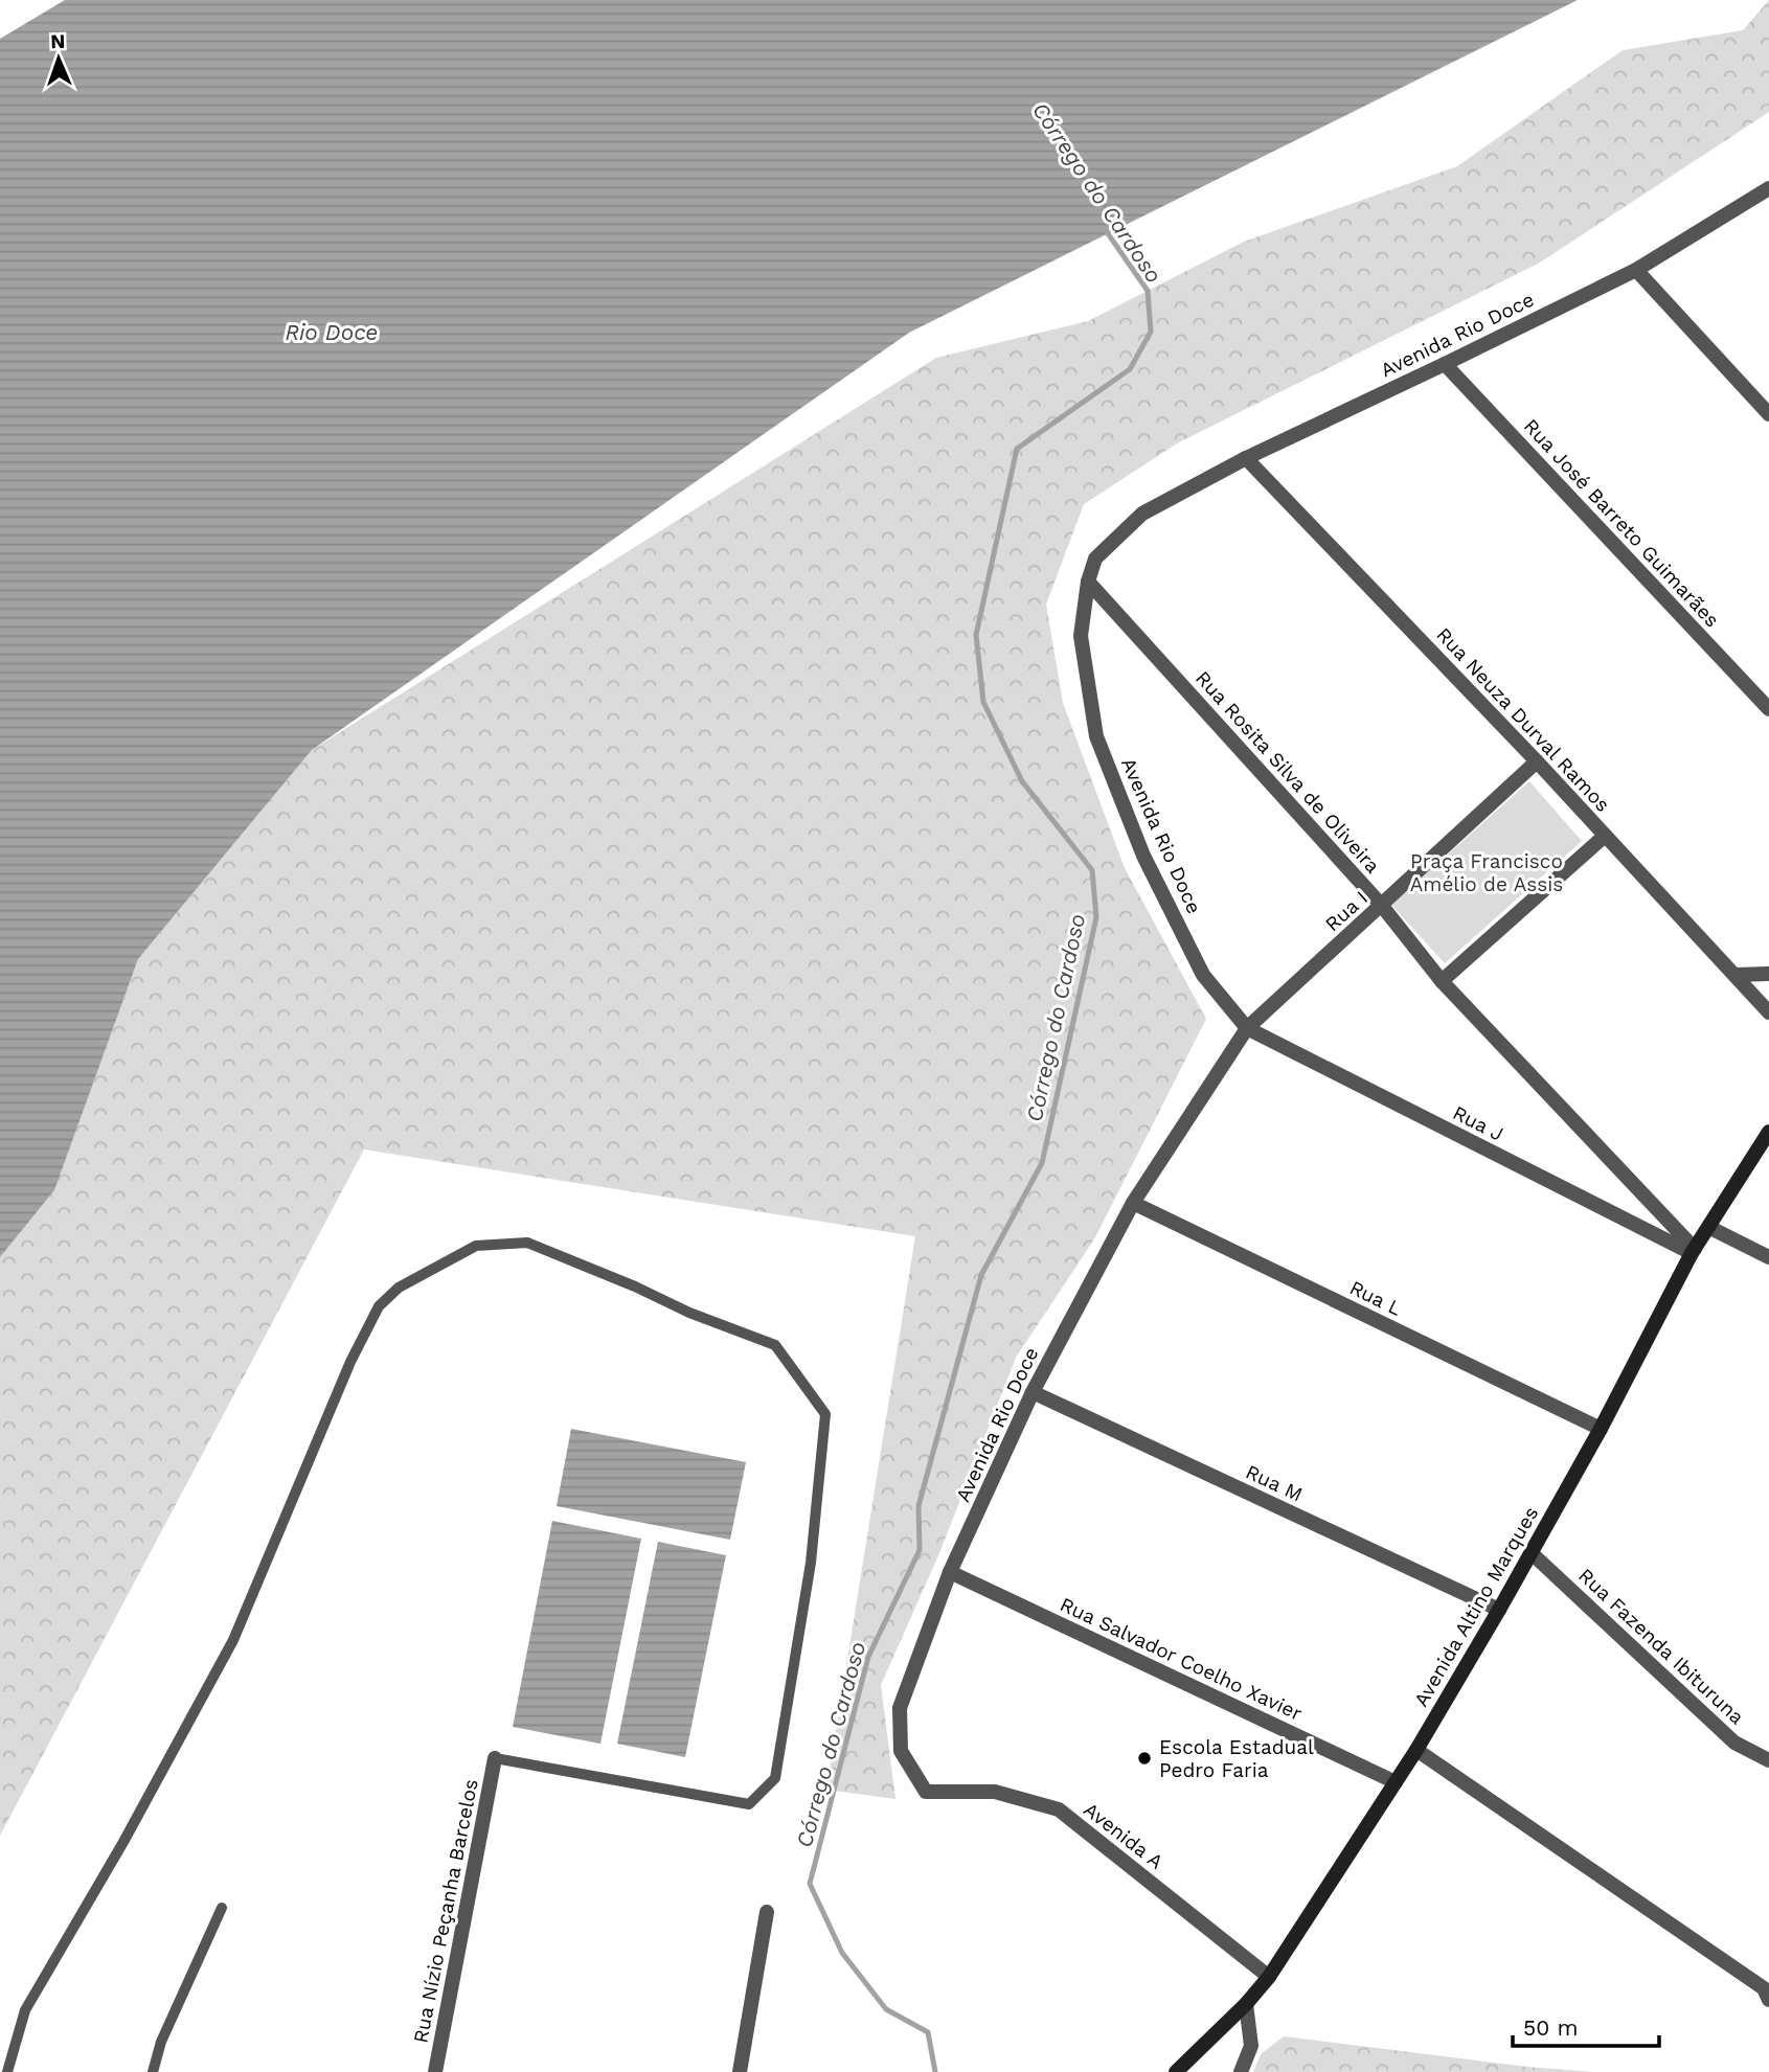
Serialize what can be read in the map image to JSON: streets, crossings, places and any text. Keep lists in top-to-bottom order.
{
  "streets": {
    "main road": ["Avenida Altino Marques"],
    "street": [
      "Avenida Rio Doce",
      "Rua José Barreto Guimarães",
      "Rua Neuza Durval Ramos",
      "Rua Rosita Silva de Oliveira",
      "Rua I",
      "Rua J",
      "Rua L",
      "Rua M",
      "Rua Fazenda Ibituruna",
      "Rua Salvador Coelho Xavier",
      "Avenida A",
      "Rua Nízio Peçanha Barcelos"
    ]
  },
  "crossings": [
    ["Avenida Rio Doce", "Rua José Barreto Guimarães"],
    ["Avenida Rio Doce", "Rua Neuza Durval Ramos"],
    ["Avenida Rio Doce", "Rua Rosita Silva de Oliveira"],
    ["Avenida Rio Doce", "Rua I"],
    ["Avenida Rio Doce", "Rua J"],
    ["Avenida Rio Doce", "Rua L"],
    ["Avenida Rio Doce", "Rua M"],
    ["Avenida Rio Doce", "Rua Salvador Coelho Xavier"],
    ["Avenida Rio Doce", "Avenida A"],
    ["Rua Neuza Durval Ramos", "Rua I"],
    ["Rua Rosita Silva de Oliveira", "Rua I"],
    ["Rua Rosita Silva de Oliveira", "Rua J"],
    ["Rua Rosita Silva de Oliveira", "Avenida Altino Marques"],
    ["Rua I", "Rua J"],
    ["Rua J", "Avenida Altino Marques"],
    ["Rua L", "Avenida Altino Marques"],
    ["Rua M", "Avenida Altino Marques"],
    ["Avenida Altino Marques", "Rua Fazenda Ibituruna"],
    ["Avenida Altino Marques", "Rua Salvador Coelho Xavier"],
    ["Avenida Altino Marques", "Avenida A"]
  ],
  "water": ["Córrego do Cardoso", "Rio Doce"],
  "parks": ["Praça Francisco Amélio de Assis"],
  "places": ["Escola Estadual Pedro Faria"],
  "scale_bar": "50 m",
  "north": "top"
}
